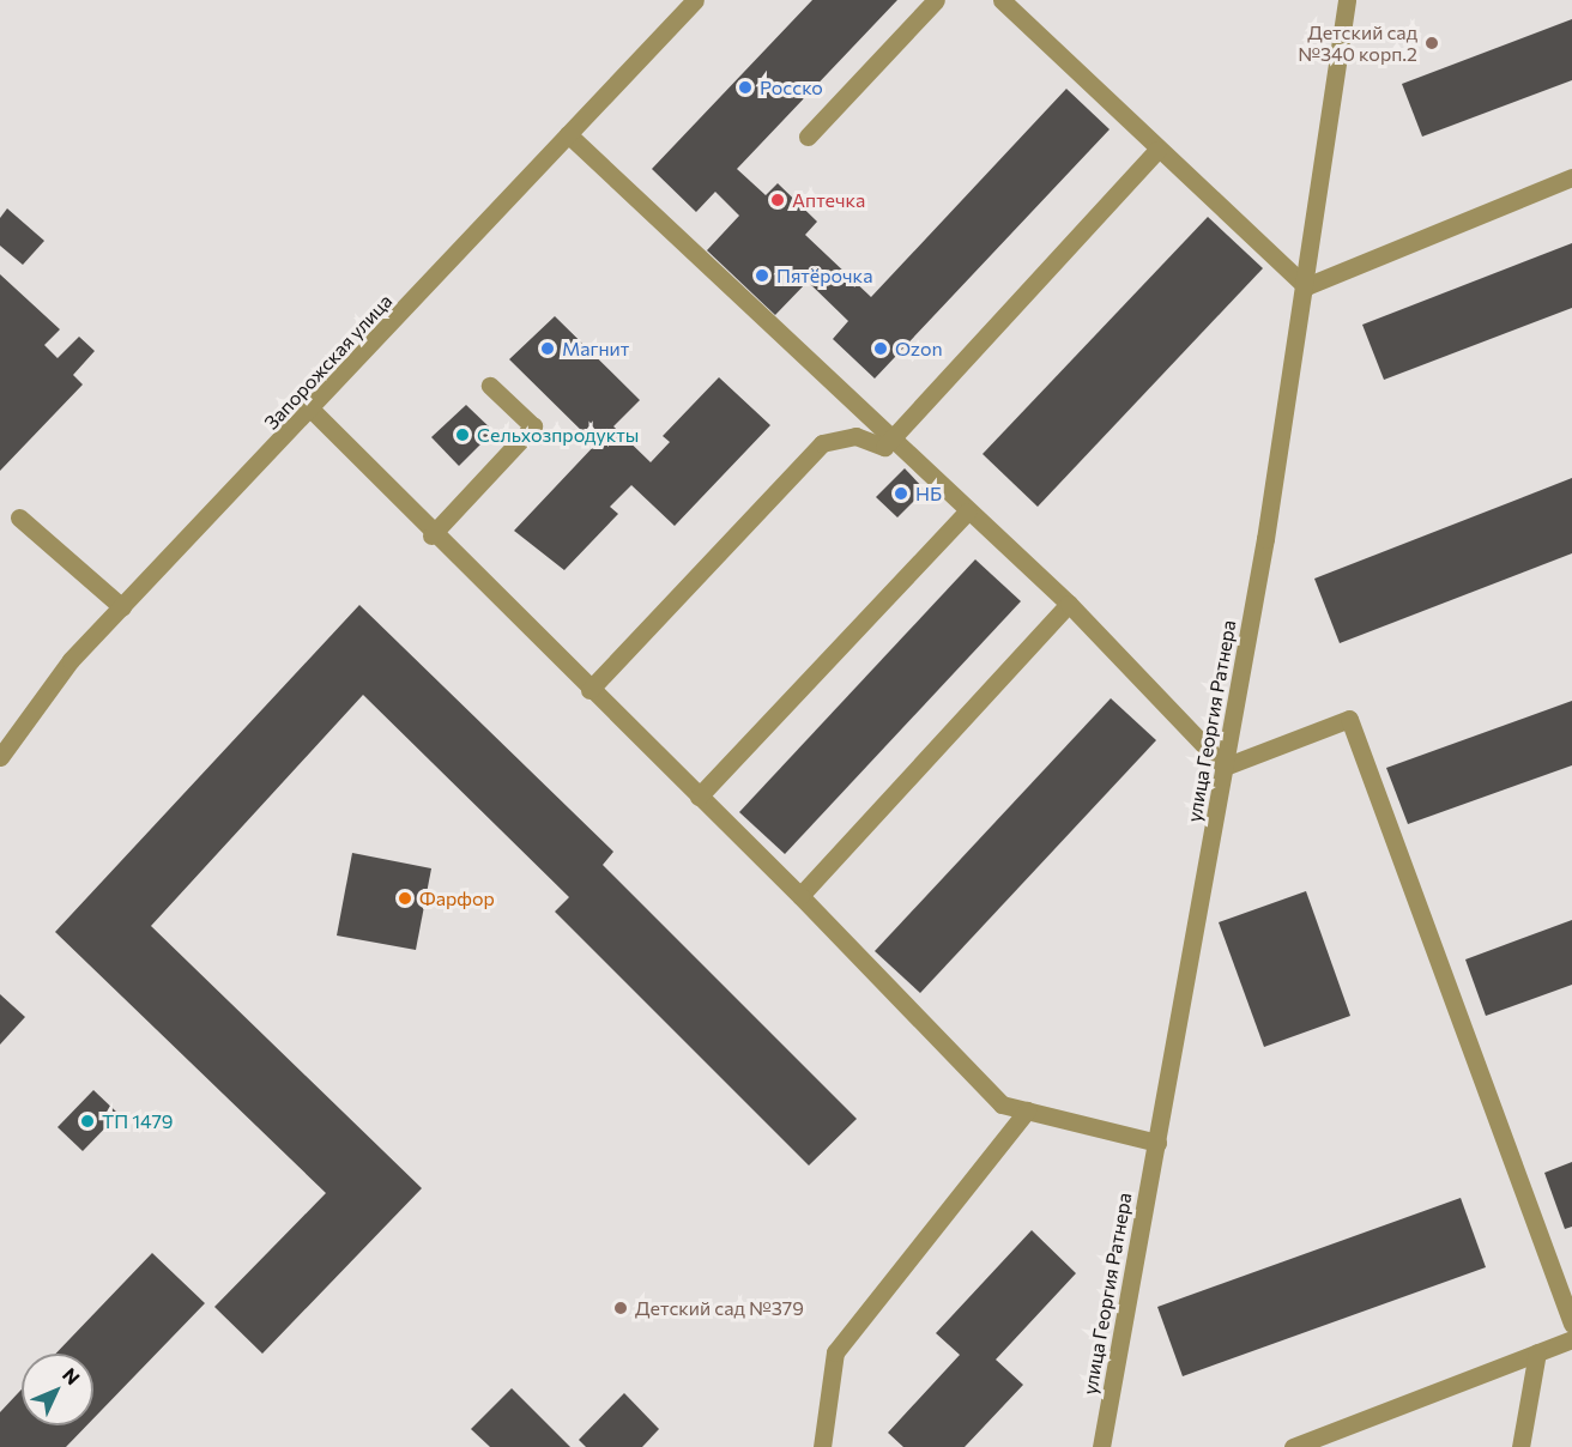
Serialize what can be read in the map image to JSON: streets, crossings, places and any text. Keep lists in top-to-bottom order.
{
  "streets": {
    "street": ["Запорожская улица", "улица Георгия Ратнера"]
  },
  "places": [
    "Детский сад №340 корп.2",
    "Росско",
    "Аптечка",
    "Пятёрочка",
    "Магнит",
    "Ozon",
    "Сельхозпродукты",
    "НБ",
    "Фарфор",
    "ТП 1479",
    "Детский сад №379"
  ],
  "north": "top right"
}
